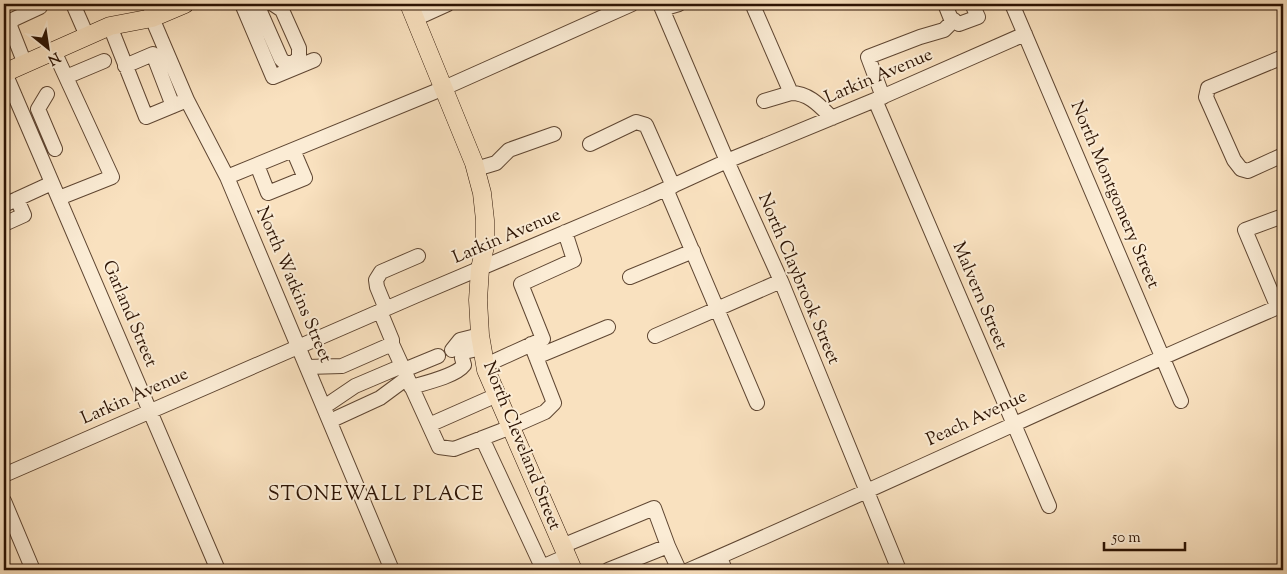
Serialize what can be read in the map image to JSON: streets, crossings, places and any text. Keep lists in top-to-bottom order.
{
  "streets": {
    "main road": ["North Cleveland Street"],
    "street": [
      "Larkin Avenue",
      "North Montgomery Street",
      "North Claybrook Street",
      "North Watkins Street",
      "Malvern Street",
      "Garland Street",
      "Peach Avenue"
    ]
  },
  "crossings": [
    ["Larkin Avenue", "North Montgomery Street"],
    ["Larkin Avenue", "North Claybrook Street"],
    ["Larkin Avenue", "North Watkins Street"],
    ["Larkin Avenue", "Malvern Street"],
    ["Larkin Avenue", "Garland Street"],
    ["Larkin Avenue", "North Cleveland Street"],
    ["North Montgomery Street", "Peach Avenue"],
    ["North Claybrook Street", "Peach Avenue"],
    ["Malvern Street", "Peach Avenue"]
  ],
  "districts": ["STONEWALL PLACE"],
  "scale_bar": "50 m",
  "north": "bottom right"
}
